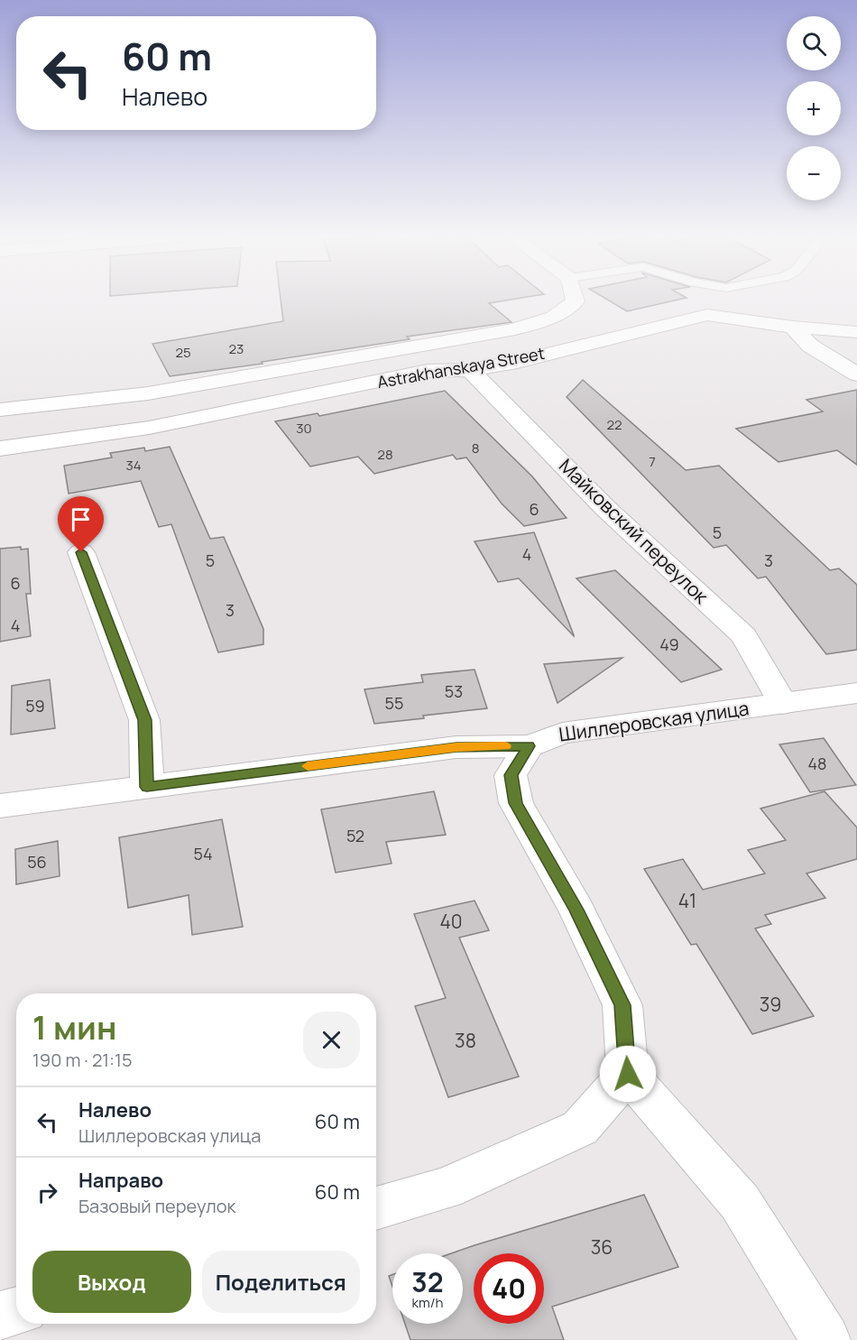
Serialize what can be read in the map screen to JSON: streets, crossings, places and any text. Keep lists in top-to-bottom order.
{
  "streets": {
    "street": ["Astrakhanskaya Street", "Майковский переулок", "Шиллеровская улица"]
  },
  "crossings": [
    ["Astrakhanskaya Street", "Майковский переулок"],
    ["Майковский переулок", "Шиллеровская улица"]
  ],
  "house_numbers": [
    "23",
    "25",
    "22",
    "30",
    "8",
    "28",
    "7",
    "34",
    "6",
    "5",
    "4",
    "5",
    "3",
    "6",
    "3",
    "4",
    "49",
    "53",
    "55",
    "59",
    "48",
    "52",
    "54",
    "56",
    "41",
    "40",
    "39",
    "38",
    "36"
  ],
  "page": {
    "map_buttons": ["+", "−"],
    "turn": ["60 m", "Налево"],
    "heading": ["1 мин", "190 m · 21:15"],
    "list": [
      {
        "name": "Налево",
        "note": "Шиллеровская улица",
        "value": "60 m"
      },
      {
        "name": "Направо",
        "note": "Базовый переулок",
        "value": "60 m"
      }
    ],
    "buttons": ["Выход", "Поделиться"],
    "speed": "32 km/h",
    "limit": "40"
  }
}
